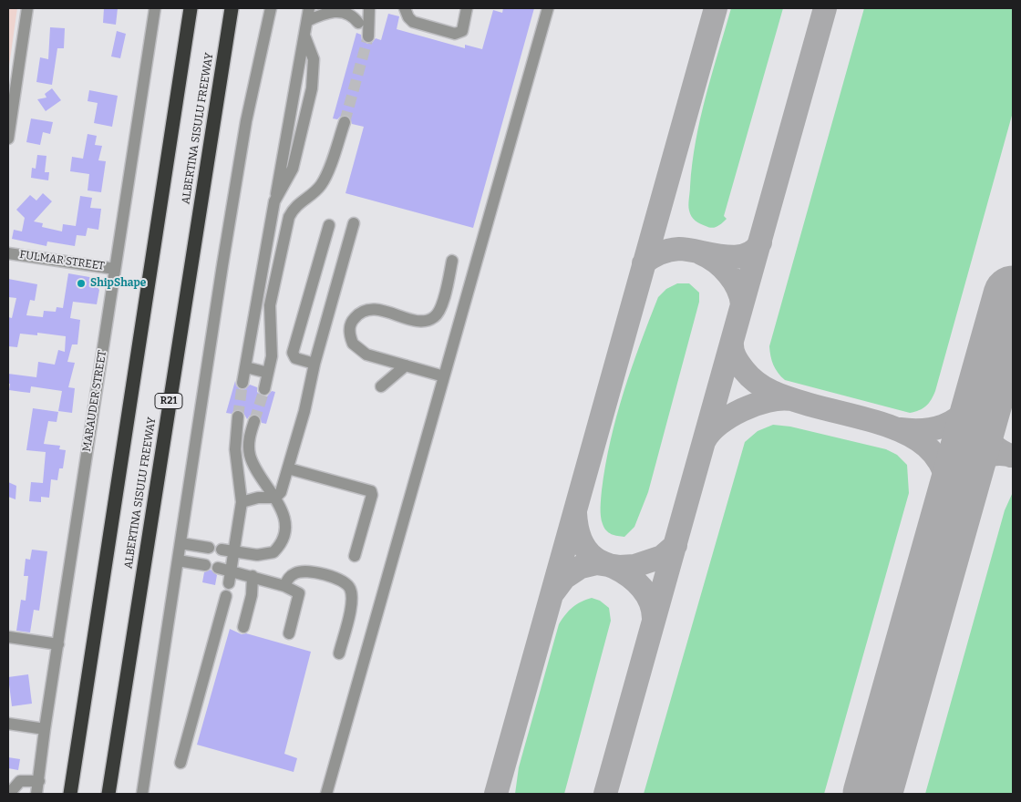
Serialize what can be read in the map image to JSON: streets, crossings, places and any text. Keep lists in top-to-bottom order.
{
  "streets": {
    "highway": ["ALBERTINA SISULU FREEWAY", "R21"],
    "street": ["FULMAR STREET", "MARAUDER STREET"]
  },
  "crossings": [
    ["FULMAR STREET", "MARAUDER STREET"]
  ],
  "places": ["ShipShape"]
}
